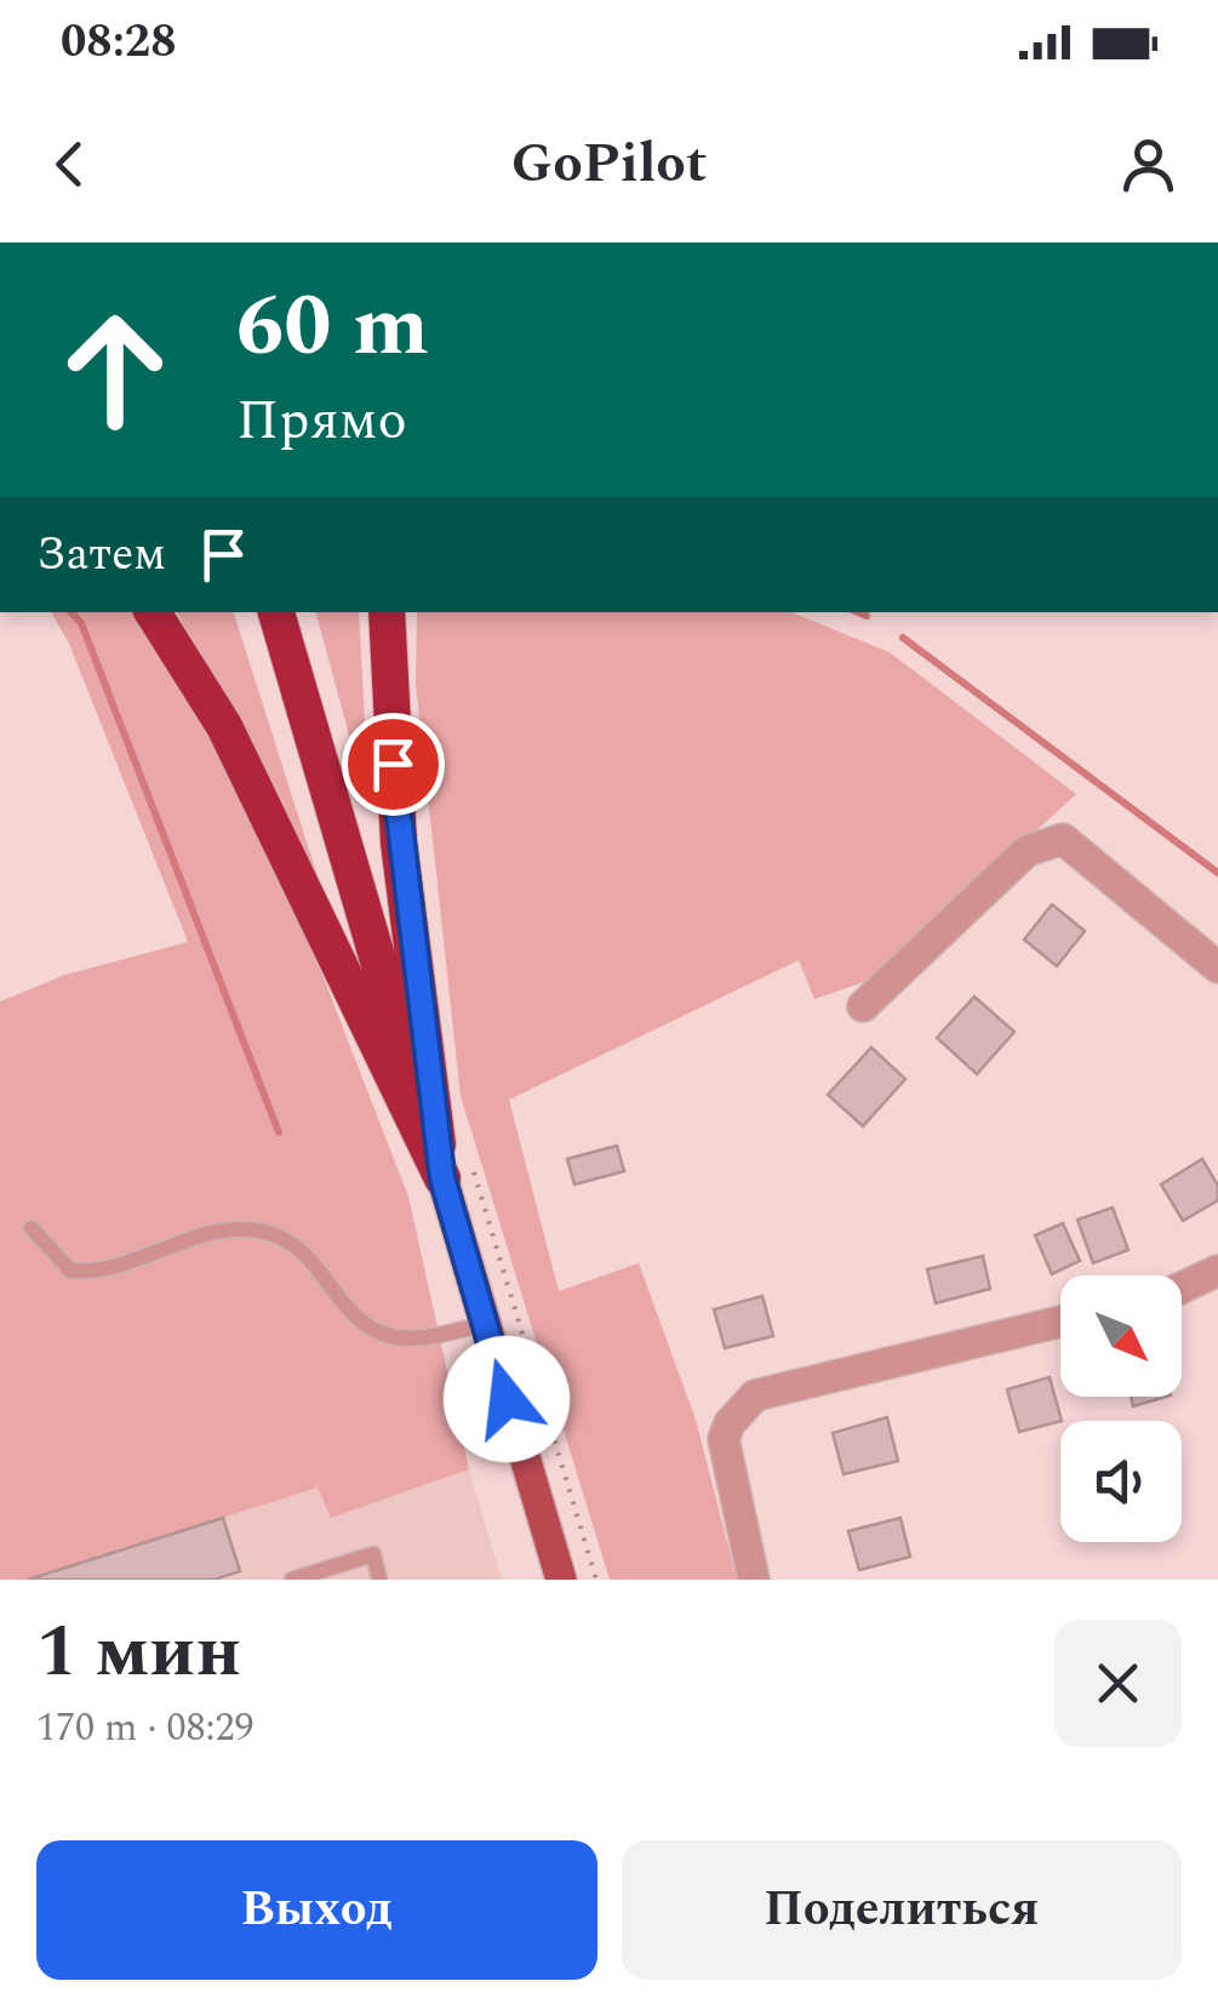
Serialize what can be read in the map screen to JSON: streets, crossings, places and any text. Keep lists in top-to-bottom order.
{
  "north": "bottom right",
  "page": {
    "status": "08:28",
    "header": "GoPilot",
    "turn": ["60 m", "Прямо"],
    "then": "Затем",
    "heading": ["1 мин", "170 m · 08:29"],
    "buttons": ["Выход", "Поделиться"]
  }
}
